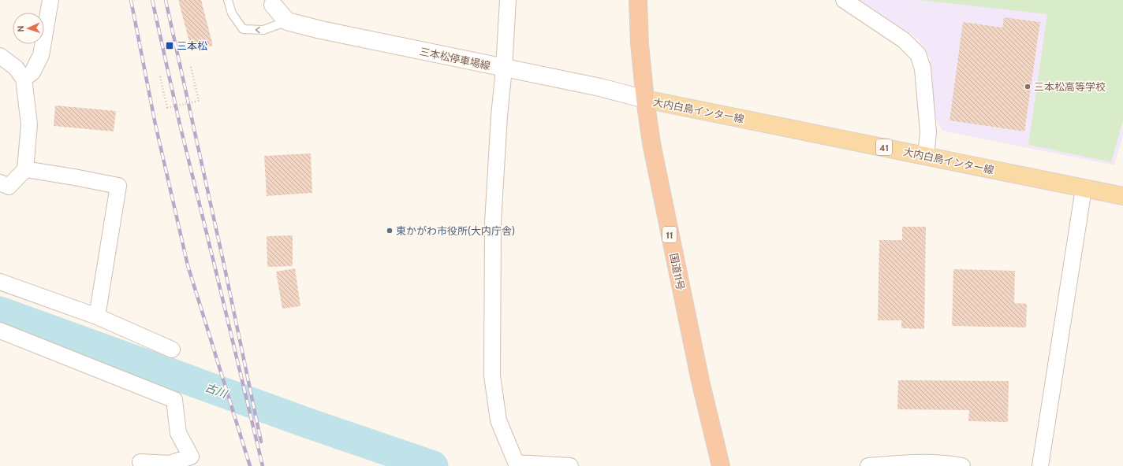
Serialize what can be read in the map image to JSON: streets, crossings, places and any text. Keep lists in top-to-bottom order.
{
  "streets": {
    "highway": ["11", "国道11号"],
    "main road": ["三本松停車場線", "大内白鳥インター線", "41"]
  },
  "crossings": [
    ["三本松停車場線", "大内白鳥インター線"],
    ["三本松停車場線", "国道11号"],
    ["大内白鳥インター線", "国道11号"]
  ],
  "water": ["古川"],
  "places": {
    "transit": ["三本松"],
    "other": ["三本松高等学校", "東かがわ市役所(大内庁舎)"]
  },
  "north": "left"
}
